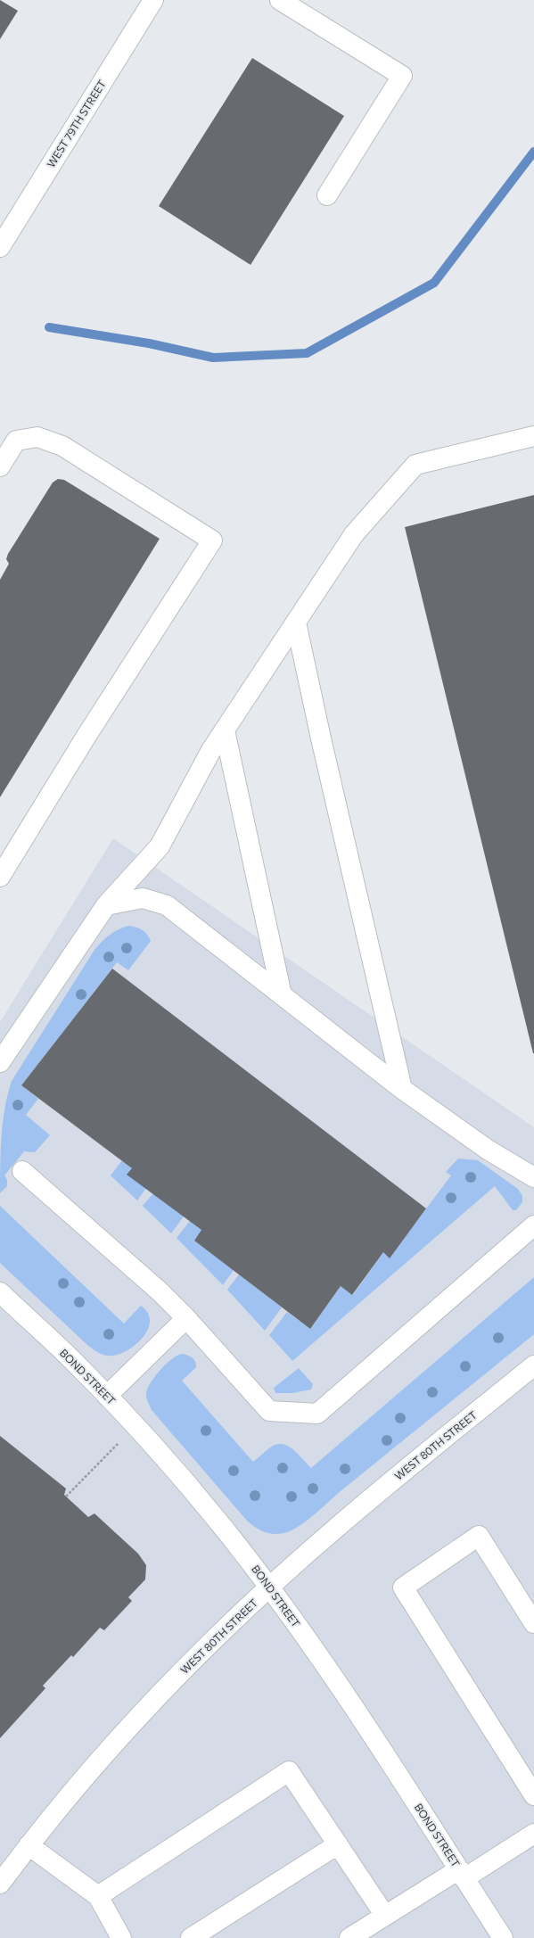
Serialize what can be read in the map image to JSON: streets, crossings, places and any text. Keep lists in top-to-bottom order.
{
  "streets": {
    "street": ["WEST 79TH STREET", "BOND STREET", "WEST 80TH STREET"]
  },
  "crossings": [
    ["BOND STREET", "WEST 80TH STREET"]
  ]
}
